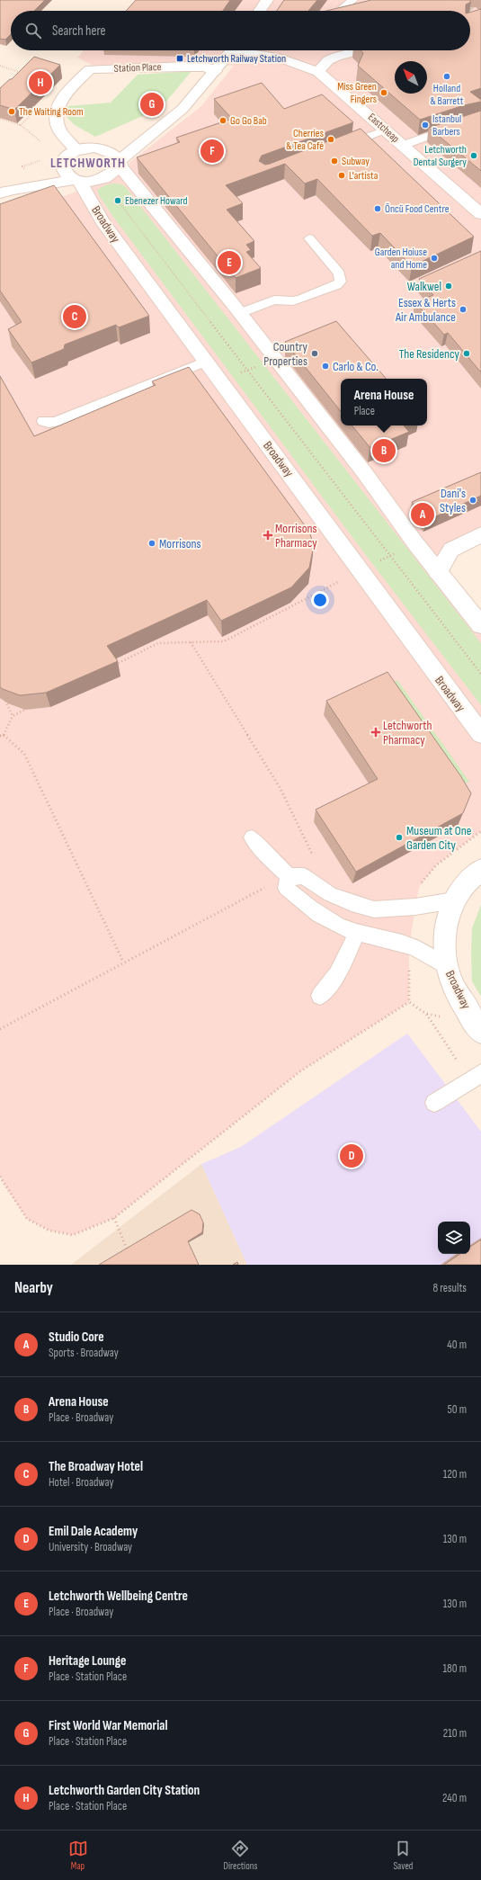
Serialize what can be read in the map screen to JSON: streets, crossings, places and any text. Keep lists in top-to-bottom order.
{
  "streets": {
    "street": ["Station Place", "Eastcheap", "Broadway"]
  },
  "districts": ["LETCHWORTH"],
  "places": {
    "transit": ["Letchworth Railway Station"],
    "other": [
      "Holland & Barrett",
      "Miss Green Fingers",
      "The Waiting Room",
      "Go Go Bab",
      "Istanbul Barbers",
      "Cherries & Tea Café",
      "Letchworth Dental Surgery",
      "Subway",
      "L'artista",
      "Ebenezer Howard",
      "Öncü Food Centre",
      "Garden Hoiuse and Home",
      "Walkwel",
      "Essex & Herts Air Ambulance",
      "Country Properties",
      "The Residency",
      "Carlo & Co.",
      "Dani's Styles",
      "Morrisons",
      "Museum at One Garden City"
    ],
    "health": ["Morrisons Pharmacy", "Letchworth Pharmacy"]
  },
  "north": "top left",
  "page": {
    "search": "Search here",
    "pins": [
      "H",
      "G",
      "F",
      "E",
      "C",
      "B",
      "A",
      "D"
    ],
    "popup": ["Arena House", "Place"],
    "heading": ["Nearby", "8 results"],
    "list": [
      {
        "mark": "A",
        "name": "Studio Core",
        "note": "Sports · Broadway",
        "value": "40 m"
      },
      {
        "mark": "B",
        "name": "Arena House",
        "note": "Place · Broadway",
        "value": "50 m"
      },
      {
        "mark": "C",
        "name": "The Broadway Hotel",
        "note": "Hotel · Broadway",
        "value": "120 m"
      },
      {
        "mark": "D",
        "name": "Emil Dale Academy",
        "note": "University · Broadway",
        "value": "130 m"
      },
      {
        "mark": "E",
        "name": "Letchworth Wellbeing Centre",
        "note": "Place · Broadway",
        "value": "130 m"
      },
      {
        "mark": "F",
        "name": "Heritage Lounge",
        "note": "Place · Station Place",
        "value": "180 m"
      },
      {
        "mark": "G",
        "name": "First World War Memorial",
        "note": "Place · Station Place",
        "value": "210 m"
      },
      {
        "mark": "H",
        "name": "Letchworth Garden City Station",
        "note": "Place · Station Place",
        "value": "240 m"
      }
    ],
    "nav": ["Map", "Directions", "Saved"]
  }
}
